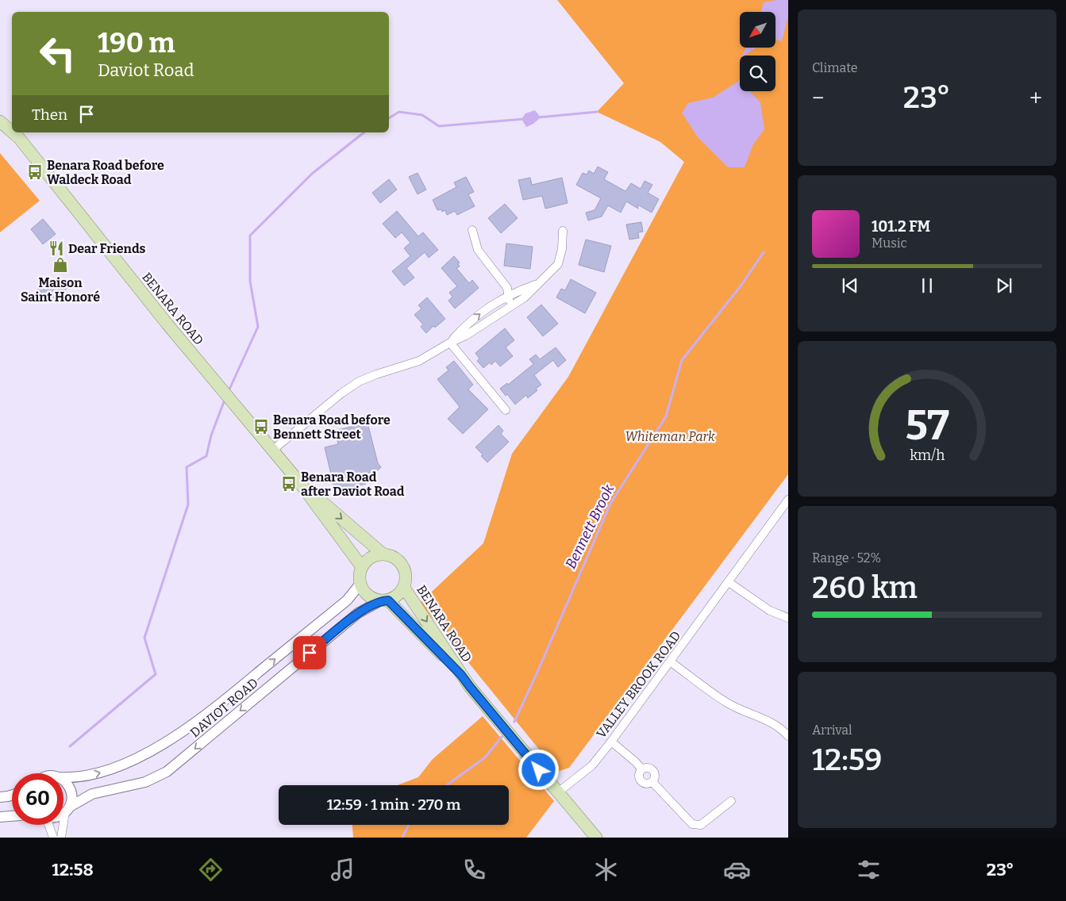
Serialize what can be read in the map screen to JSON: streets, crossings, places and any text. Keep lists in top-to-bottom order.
{
  "streets": {
    "main road": ["BENARA ROAD"],
    "street": ["VALLEY BROOK ROAD", "DAVIOT ROAD"]
  },
  "crossings": [
    ["BENARA ROAD", "VALLEY BROOK ROAD"],
    ["BENARA ROAD", "DAVIOT ROAD"]
  ],
  "water": ["Bennett Brook"],
  "parks": ["Whiteman Park"],
  "places": {
    "bus stop": ["Benara Road before Waldeck Road", "Benara Road before Bennett Street", "Benara Road after Daviot Road"],
    "restaurant": ["Dear Friends"],
    "shop": ["Maison Saint Honoré"]
  },
  "north": "bottom left",
  "page": {
    "tile": [
      "Climate",
      ["Range · 52%", "260 km"],
      ["Arrival", "12:59"]
    ],
    "turn": ["190 m", "Daviot Road"],
    "heat": ["−", "23°", "+"],
    "then": "Then",
    "song": ["101.2 FM", "Music"],
    "limit": "60",
    "trip": "12:59 · 1 min · 270 m",
    "tabs": ["12:58", "23°"],
    "gauge": ["57", "km/h"]
  }
}
